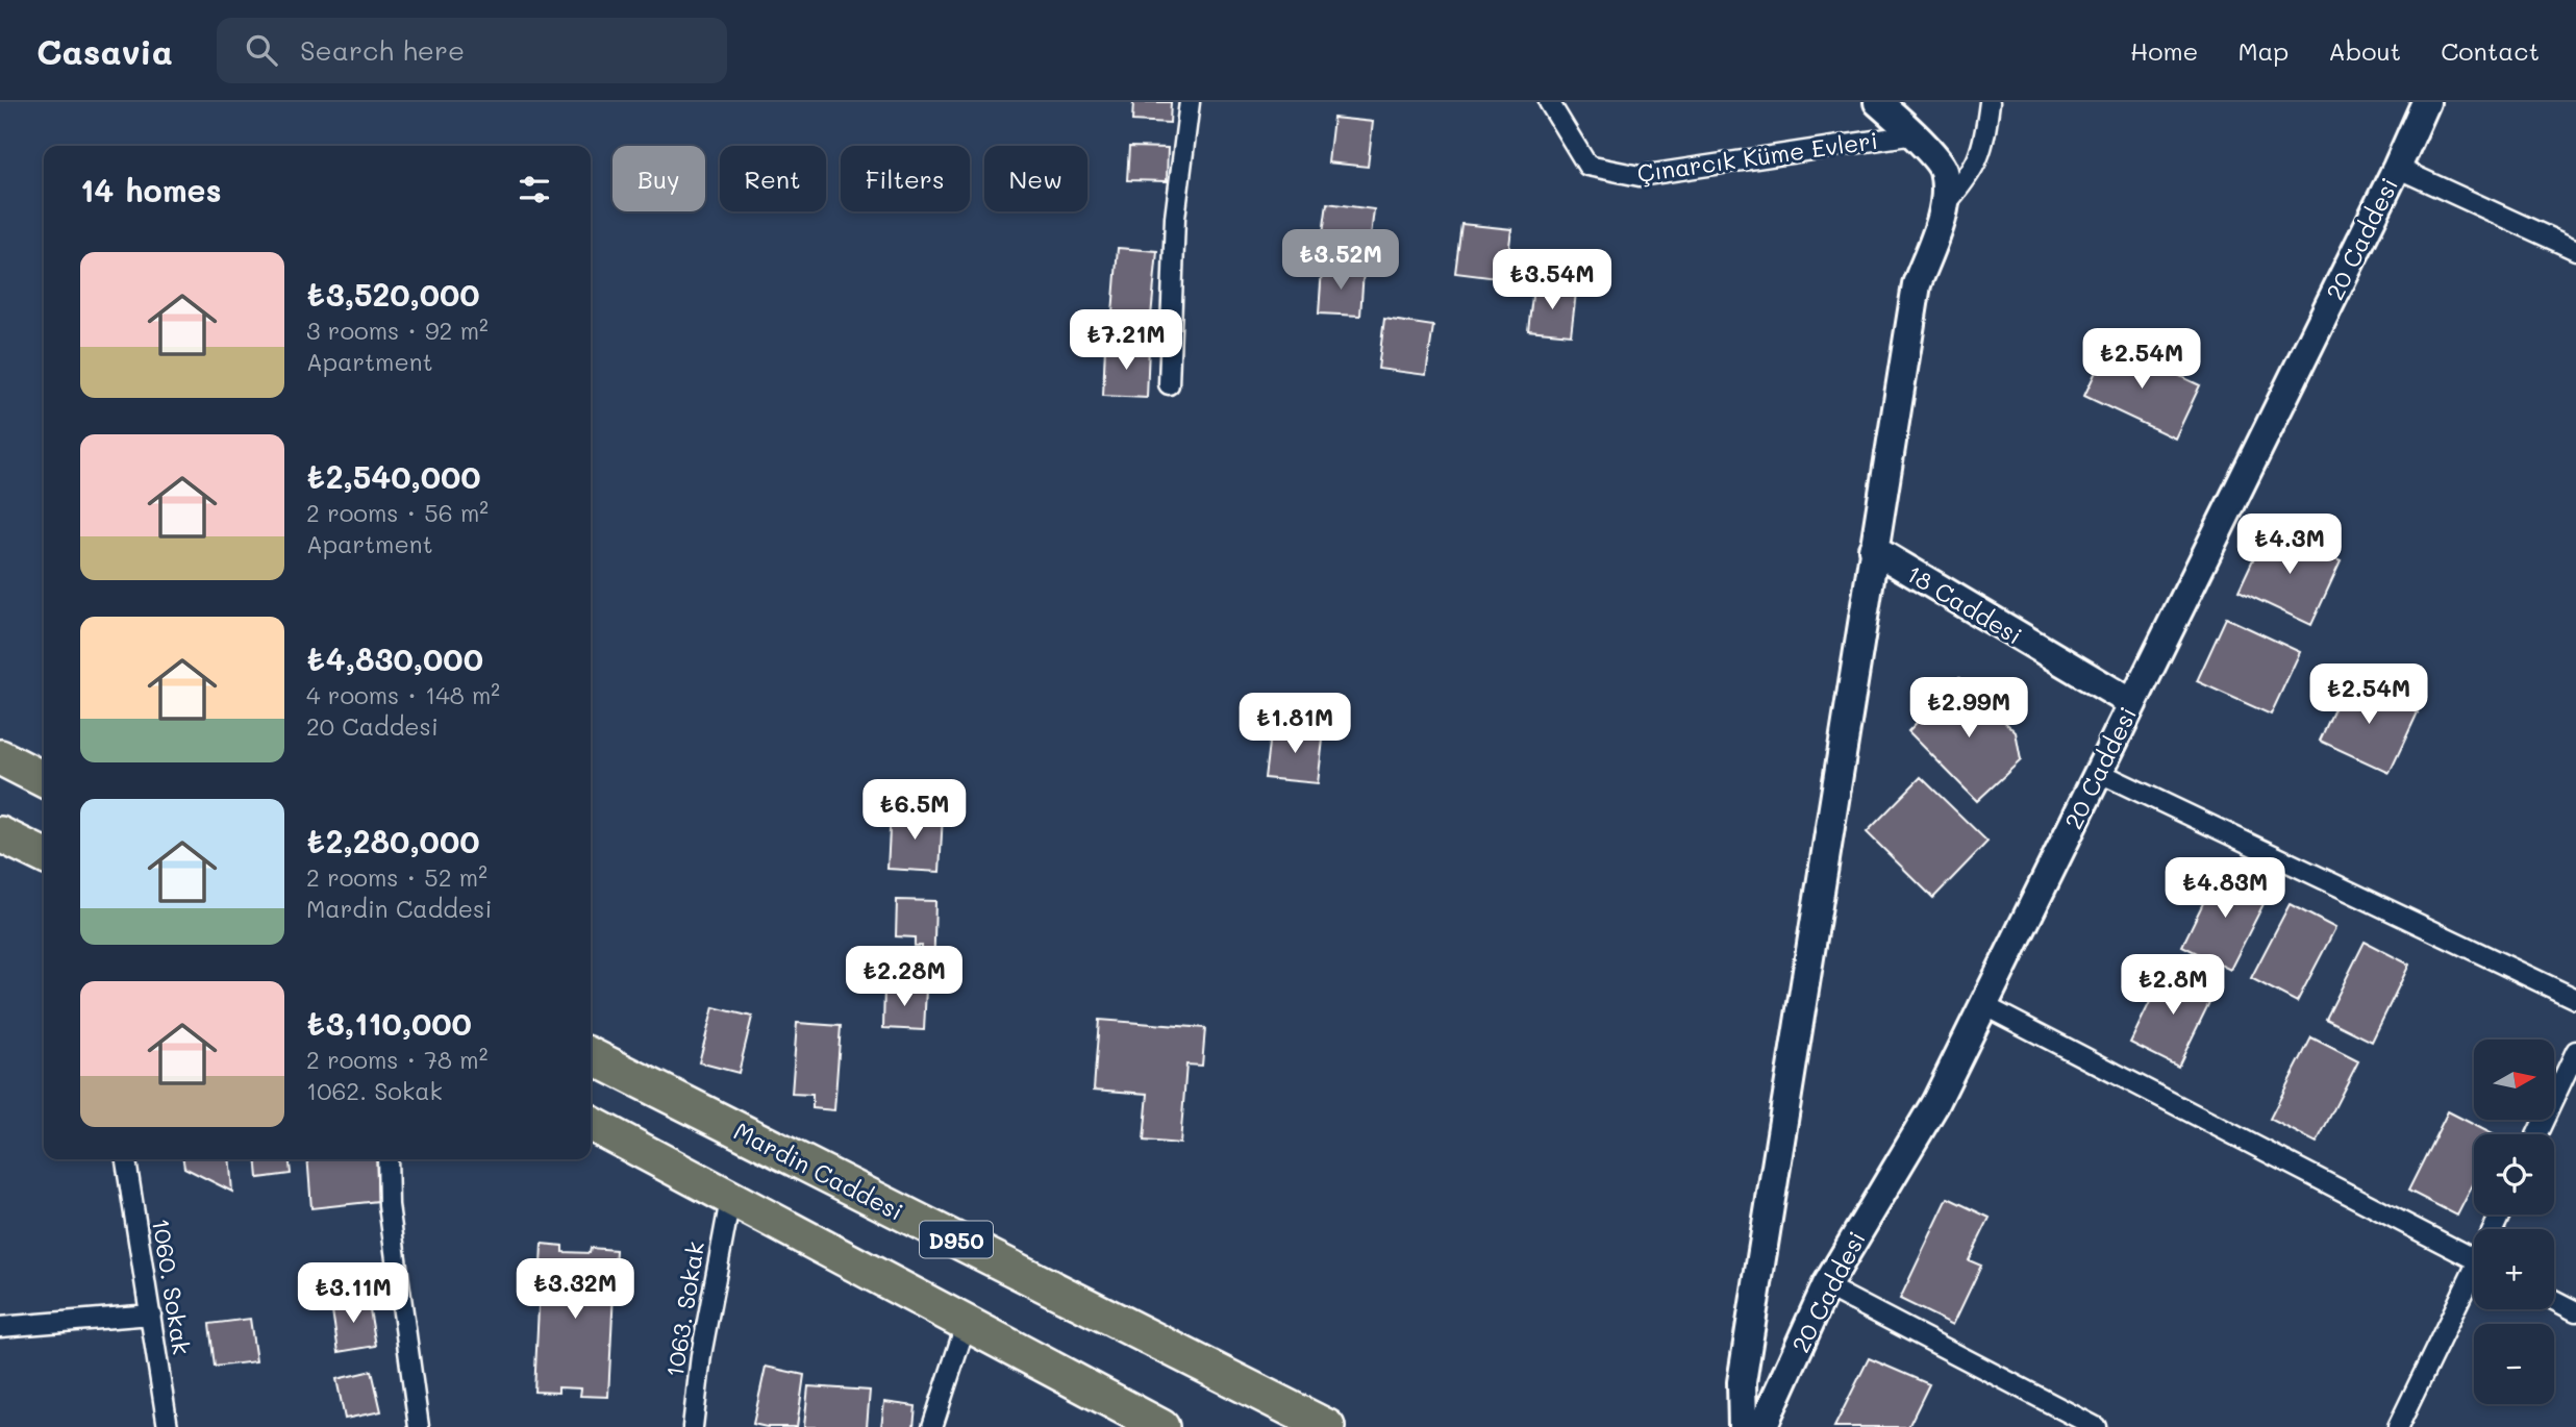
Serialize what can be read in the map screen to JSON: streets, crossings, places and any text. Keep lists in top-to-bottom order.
{
  "streets": {
    "highway": ["Mardin Caddesi", "D950"],
    "street": [
      "Çınarcık Küme Evleri",
      "20 Caddesi",
      "18 Caddesi",
      "1060. Sokak",
      "1063. Sokak"
    ]
  },
  "crossings": [
    ["Çınarcık Küme Evleri", "18 Caddesi"],
    ["20 Caddesi", "18 Caddesi"]
  ],
  "north": "right",
  "page": {
    "header": "Casavia",
    "search": "Search here",
    "nav": [
      "Home",
      "Map",
      "About",
      "Contact"
    ],
    "chip": [
      "Buy",
      "Rent",
      "Filters",
      "New"
    ],
    "heading": "14 homes",
    "price": [
      "₺3.52M",
      "₺3.54M",
      "₺7.21M",
      "₺2.54M",
      "₺4.3M",
      "₺2.54M",
      "₺2.99M",
      "₺1.81M",
      "₺6.5M",
      "₺4.83M",
      "₺2.28M",
      "₺2.8M",
      "₺3.32M",
      "₺3.11M"
    ],
    "list": [
      {
        "name": "₺3,520,000",
        "note": "3 rooms · 92 m² · Apartment"
      },
      {
        "name": "₺2,540,000",
        "note": "2 rooms · 56 m² · Apartment"
      },
      {
        "name": "₺4,830,000",
        "note": "4 rooms · 148 m² · 20 Caddesi"
      },
      {
        "name": "₺2,280,000",
        "note": "2 rooms · 52 m² · Mardin Caddesi"
      },
      {
        "name": "₺3,110,000",
        "note": "2 rooms · 78 m² · 1062. Sokak"
      }
    ],
    "map_buttons": ["+", "−"]
  }
}
